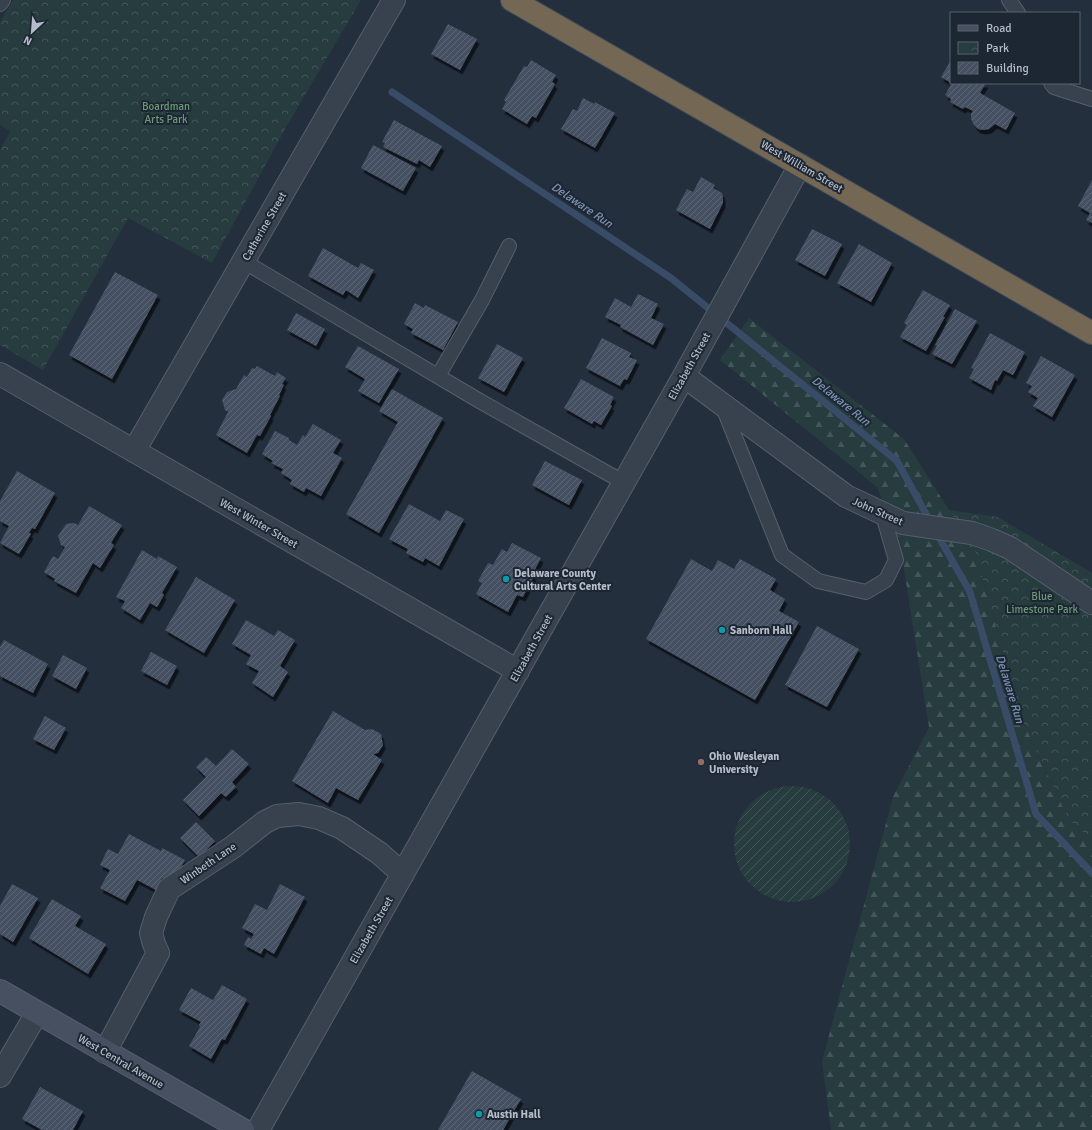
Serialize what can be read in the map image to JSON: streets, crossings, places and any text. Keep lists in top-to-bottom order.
{
  "streets": {
    "highway": ["West William Street"],
    "main road": ["West Central Avenue"],
    "street": [
      "Catherine Street",
      "Elizabeth Street",
      "John Street",
      "West Winter Street",
      "Winbeth Lane"
    ]
  },
  "crossings": [
    ["West William Street", "Elizabeth Street"],
    ["Catherine Street", "West Winter Street"],
    ["Elizabeth Street", "John Street"],
    ["Elizabeth Street", "West Winter Street"],
    ["Elizabeth Street", "Winbeth Lane"],
    ["Winbeth Lane", "West Central Avenue"]
  ],
  "water": ["Delaware Run"],
  "parks": ["Boardman Arts Park", "Blue Limestone Park"],
  "places": [
    "Delaware County Cultural Arts Center",
    "Sanborn Hall",
    "Ohio Wesleyan University",
    "Austin Hall"
  ],
  "legend": ["Road", "Park", "Building"],
  "north": "bottom left"
}
